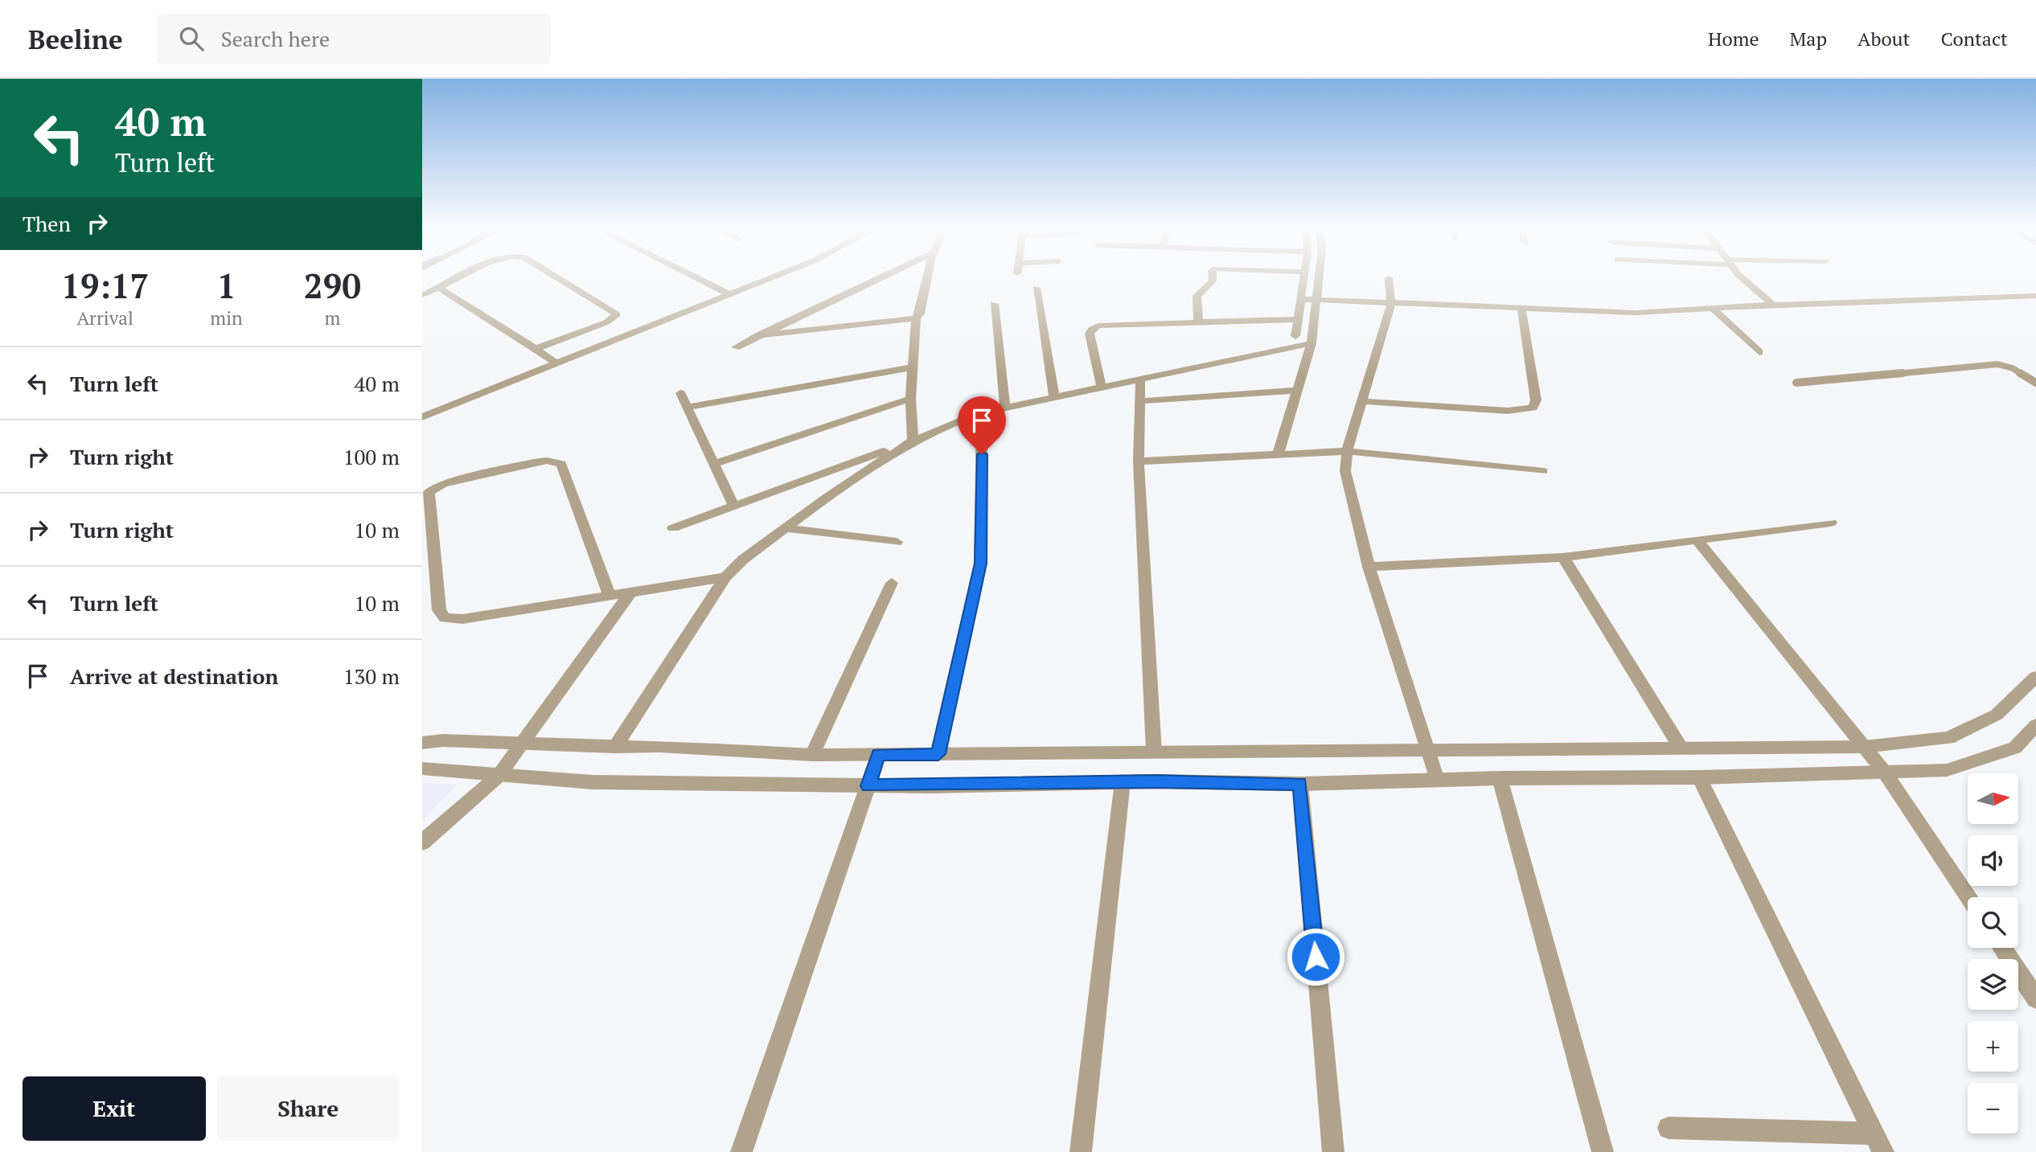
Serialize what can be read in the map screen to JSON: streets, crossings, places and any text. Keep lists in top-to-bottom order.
{
  "north": "right",
  "page": {
    "header": "Beeline",
    "search": "Search here",
    "nav": [
      "Home",
      "Map",
      "About",
      "Contact"
    ],
    "turn": ["40 m", "Turn left"],
    "then": "Then",
    "eta": [
      "19:17",
      "Arrival",
      "1",
      "min",
      "290",
      "m"
    ],
    "list": [
      {
        "name": "Turn left",
        "value": "40 m"
      },
      {
        "name": "Turn right",
        "value": "100 m"
      },
      {
        "name": "Turn right",
        "value": "10 m"
      },
      {
        "name": "Turn left",
        "value": "10 m"
      },
      {
        "name": "Arrive at destination",
        "value": "130 m"
      }
    ],
    "map_buttons": ["+", "−"],
    "buttons": ["Exit", "Share"]
  }
}
